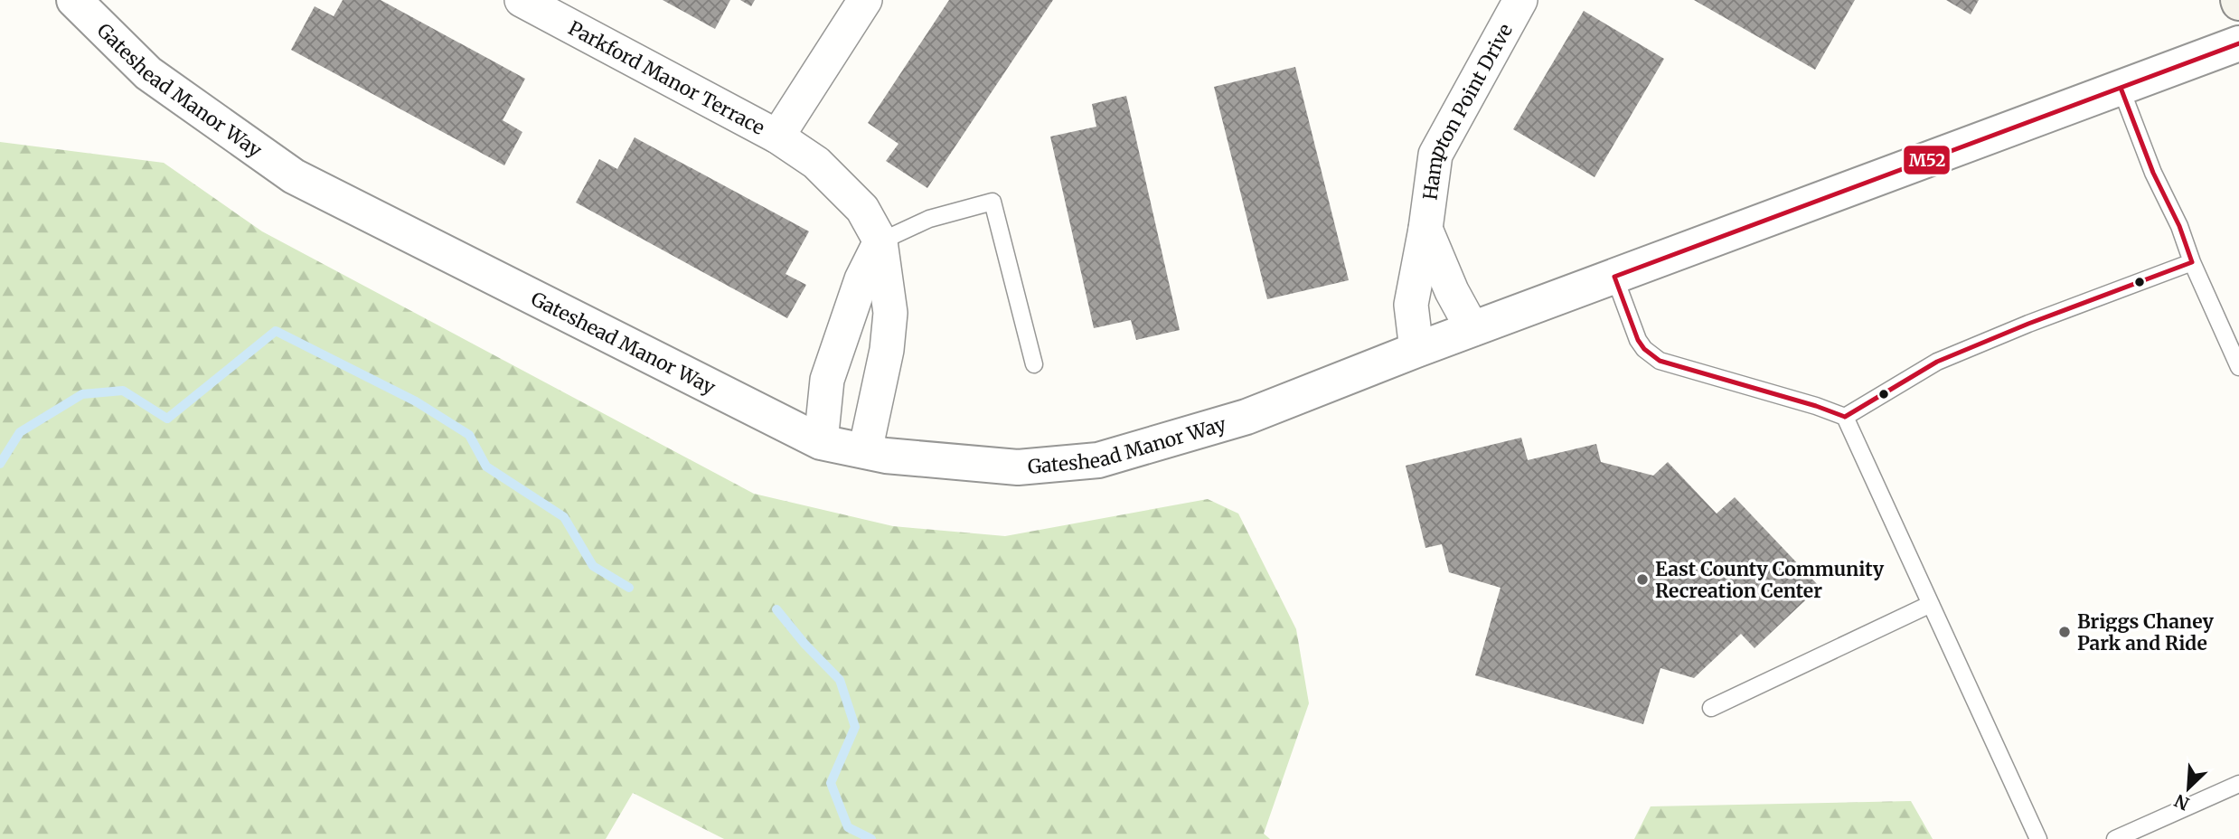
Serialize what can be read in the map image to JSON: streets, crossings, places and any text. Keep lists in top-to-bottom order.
{
  "streets": {
    "street": ["Parkford Manor Terrace", "Gateshead Manor Way", "Hampton Point Drive"]
  },
  "crossings": [
    ["Gateshead Manor Way", "Hampton Point Drive"]
  ],
  "places": ["East County Community Recreation Center", "Briggs Chaney Park and Ride"],
  "lines": ["transit line M52"],
  "north": "bottom left"
}
